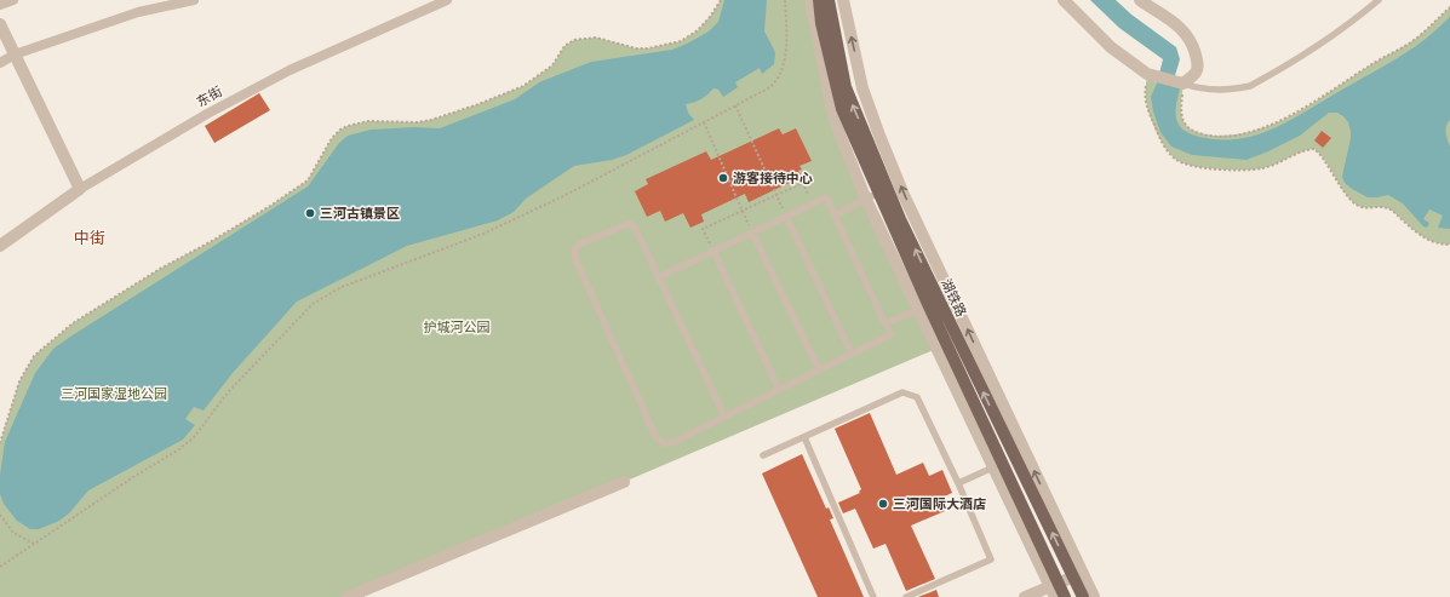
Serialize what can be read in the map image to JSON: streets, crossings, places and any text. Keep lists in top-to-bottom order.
{
  "streets": {
    "main road": ["湖铁路"],
    "street": ["东街"]
  },
  "districts": ["中街"],
  "parks": ["护城河公园", "三河国家湿地公园"],
  "places": ["游客接待中心", "三河古镇景区", "三河国际大酒店"]
}
